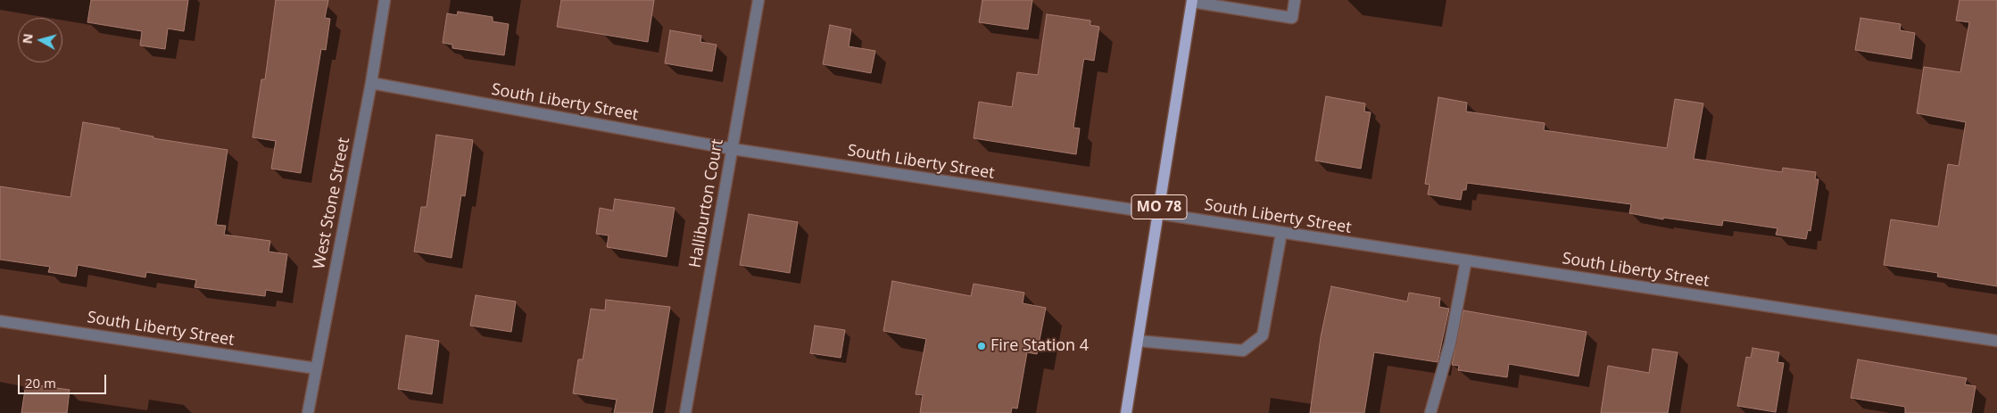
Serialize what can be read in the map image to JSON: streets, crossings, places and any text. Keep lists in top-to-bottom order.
{
  "streets": {
    "main road": ["MO 78"],
    "street": ["South Liberty Street", "West Stone Street", "Halliburton Court"]
  },
  "crossings": [
    ["South Liberty Street", "West Stone Street"],
    ["South Liberty Street", "Halliburton Court"],
    ["South Liberty Street", "MO 78"]
  ],
  "places": ["Fire Station 4"],
  "scale_bar": "20 m",
  "north": "left"
}
